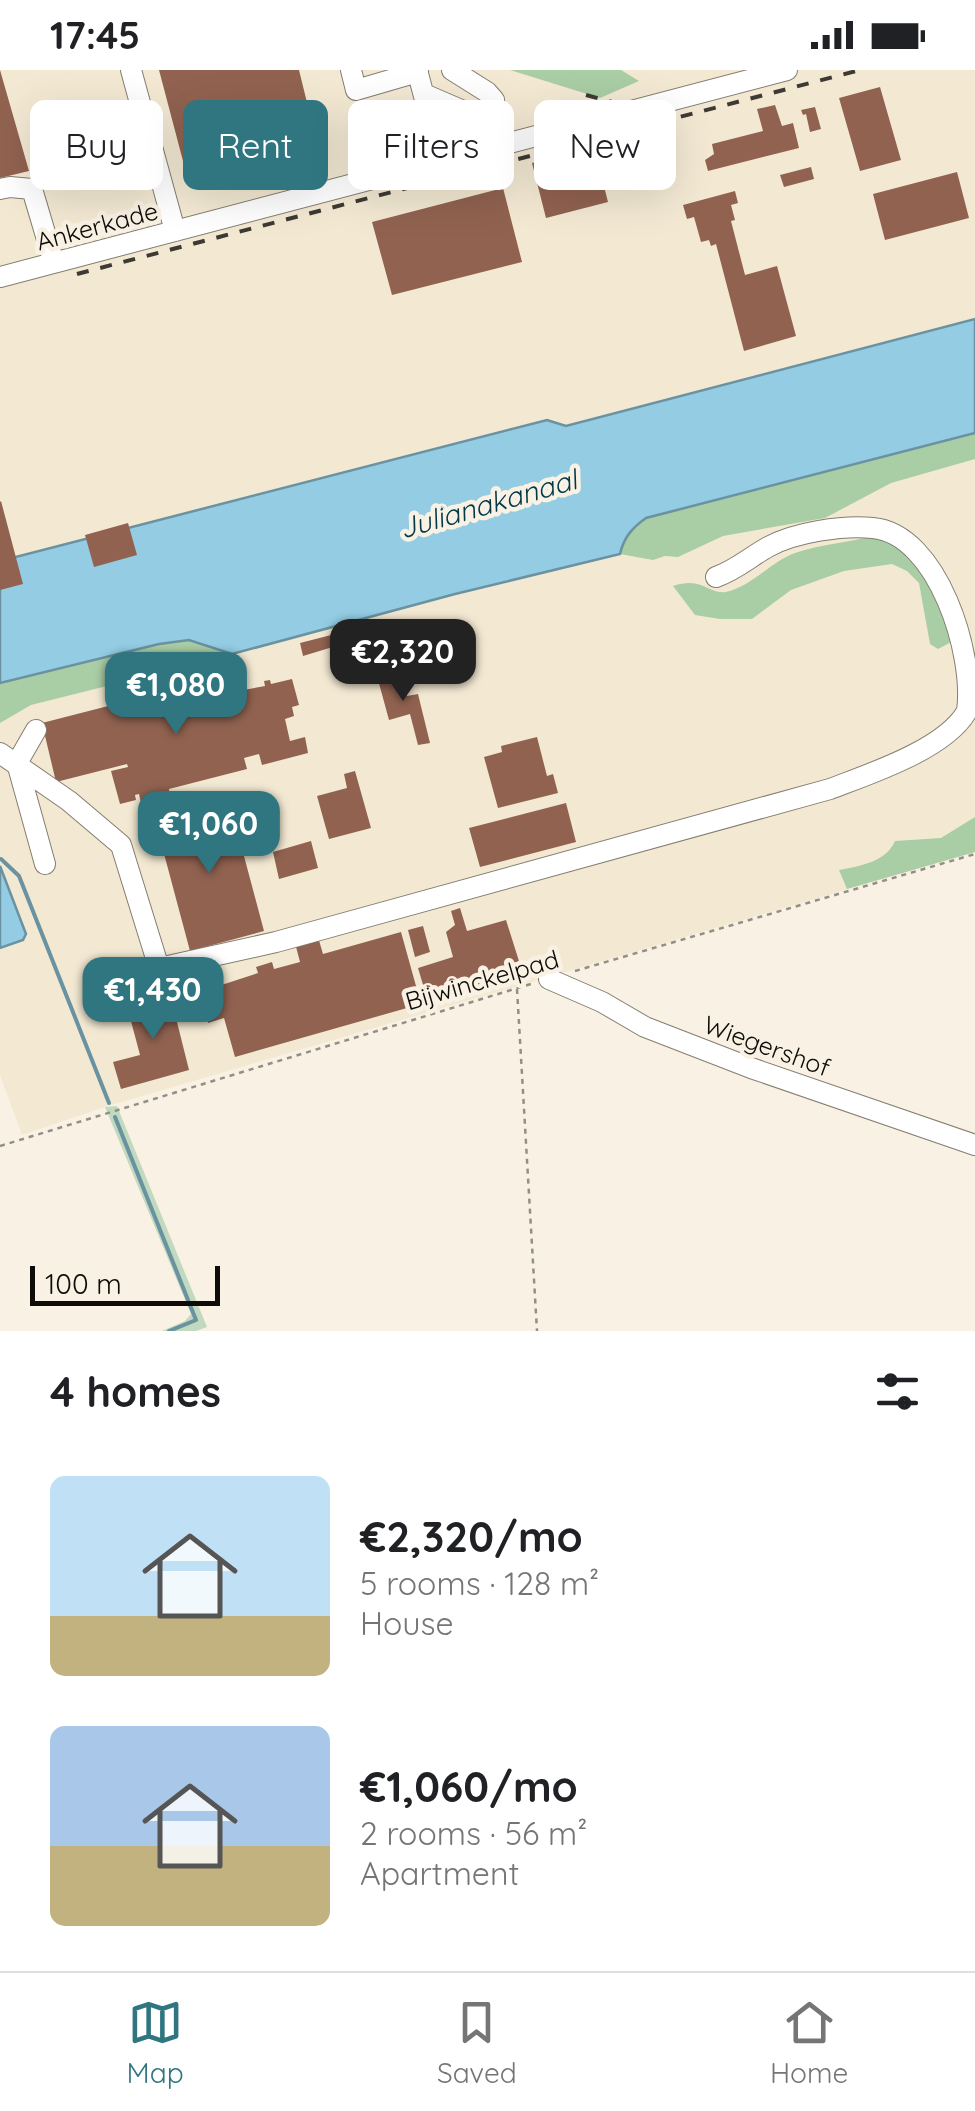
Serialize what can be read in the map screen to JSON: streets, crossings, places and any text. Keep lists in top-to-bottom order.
{
  "streets": {
    "street": ["Ankerkade", "Wiegershof"],
    "path": ["Bijwinckelpad"]
  },
  "crossings": [
    ["Bijwinckelpad", "Wiegershof"]
  ],
  "water": ["Julianakanaal"],
  "scale_bar": "100 m",
  "page": {
    "status": "17:45",
    "chip": [
      "Buy",
      "Rent",
      "Filters",
      "New"
    ],
    "price": [
      "€2,320",
      "€1,080",
      "€1,060",
      "€1,430"
    ],
    "scale": "100 m",
    "heading": "4 homes",
    "list": [
      {
        "name": "€2,320/mo",
        "note": "5 rooms · 128 m² · House"
      },
      {
        "name": "€1,060/mo",
        "note": "2 rooms · 56 m² · Apartment"
      }
    ],
    "tabs": ["Map", "Saved", "Home"]
  }
}
